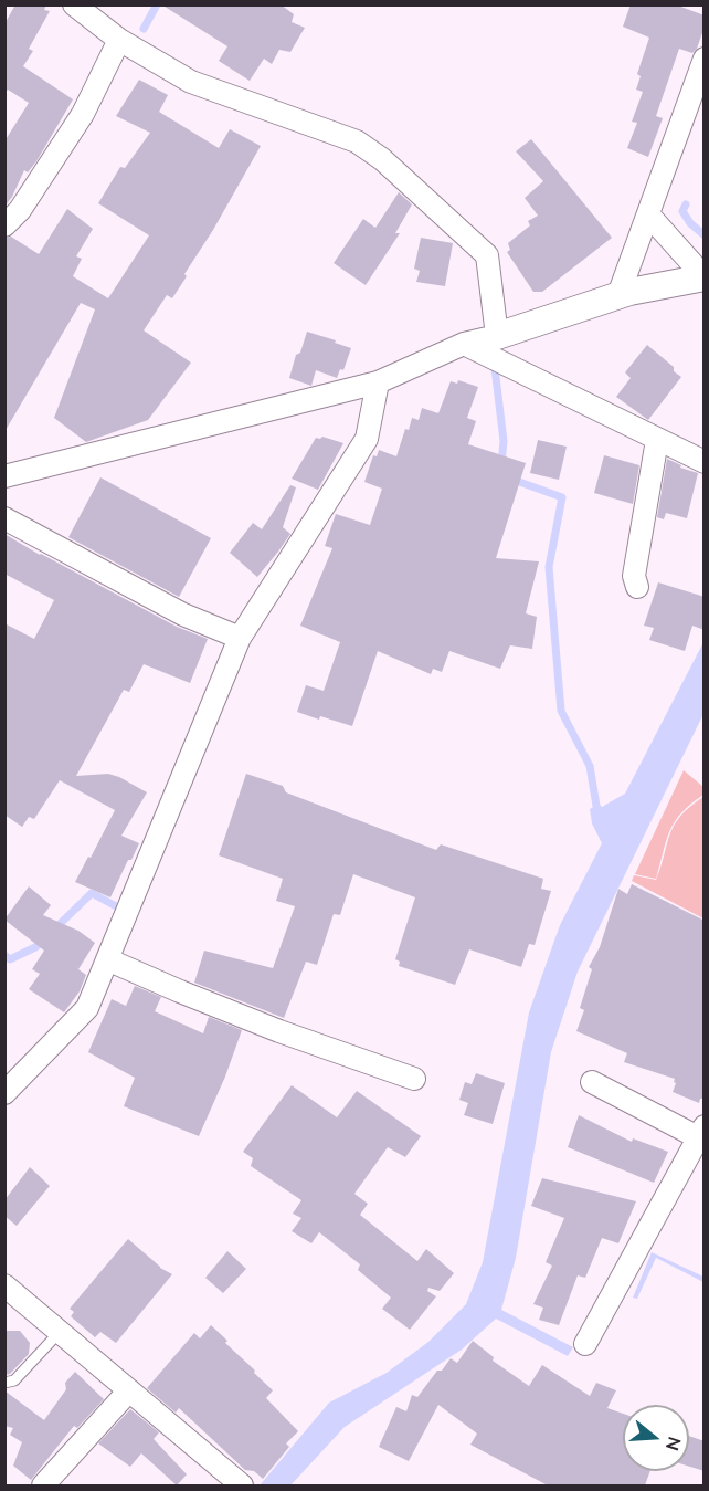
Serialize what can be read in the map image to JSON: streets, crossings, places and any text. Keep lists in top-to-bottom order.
{
  "north": "right"
}
